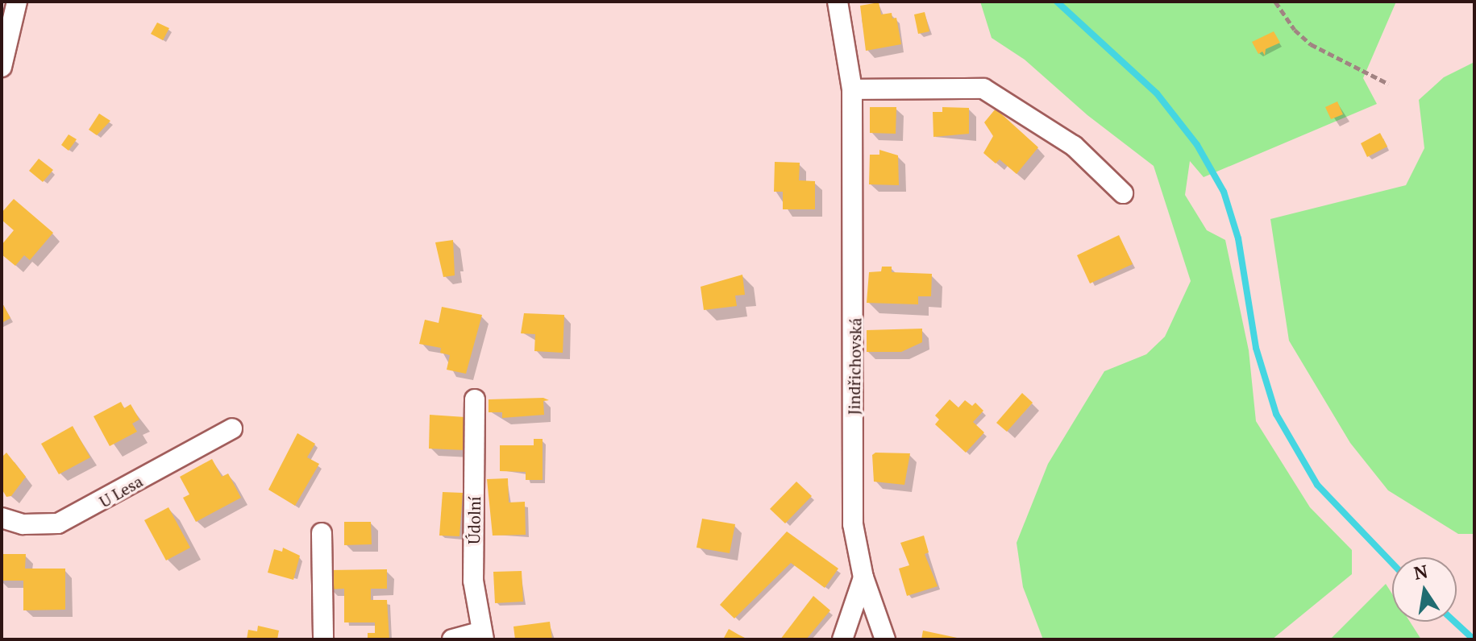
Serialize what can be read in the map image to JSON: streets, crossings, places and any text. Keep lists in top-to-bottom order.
{
  "streets": {
    "street": ["Jindřichovská", "U Lesa", "Údolní"]
  },
  "north": "top"
}
